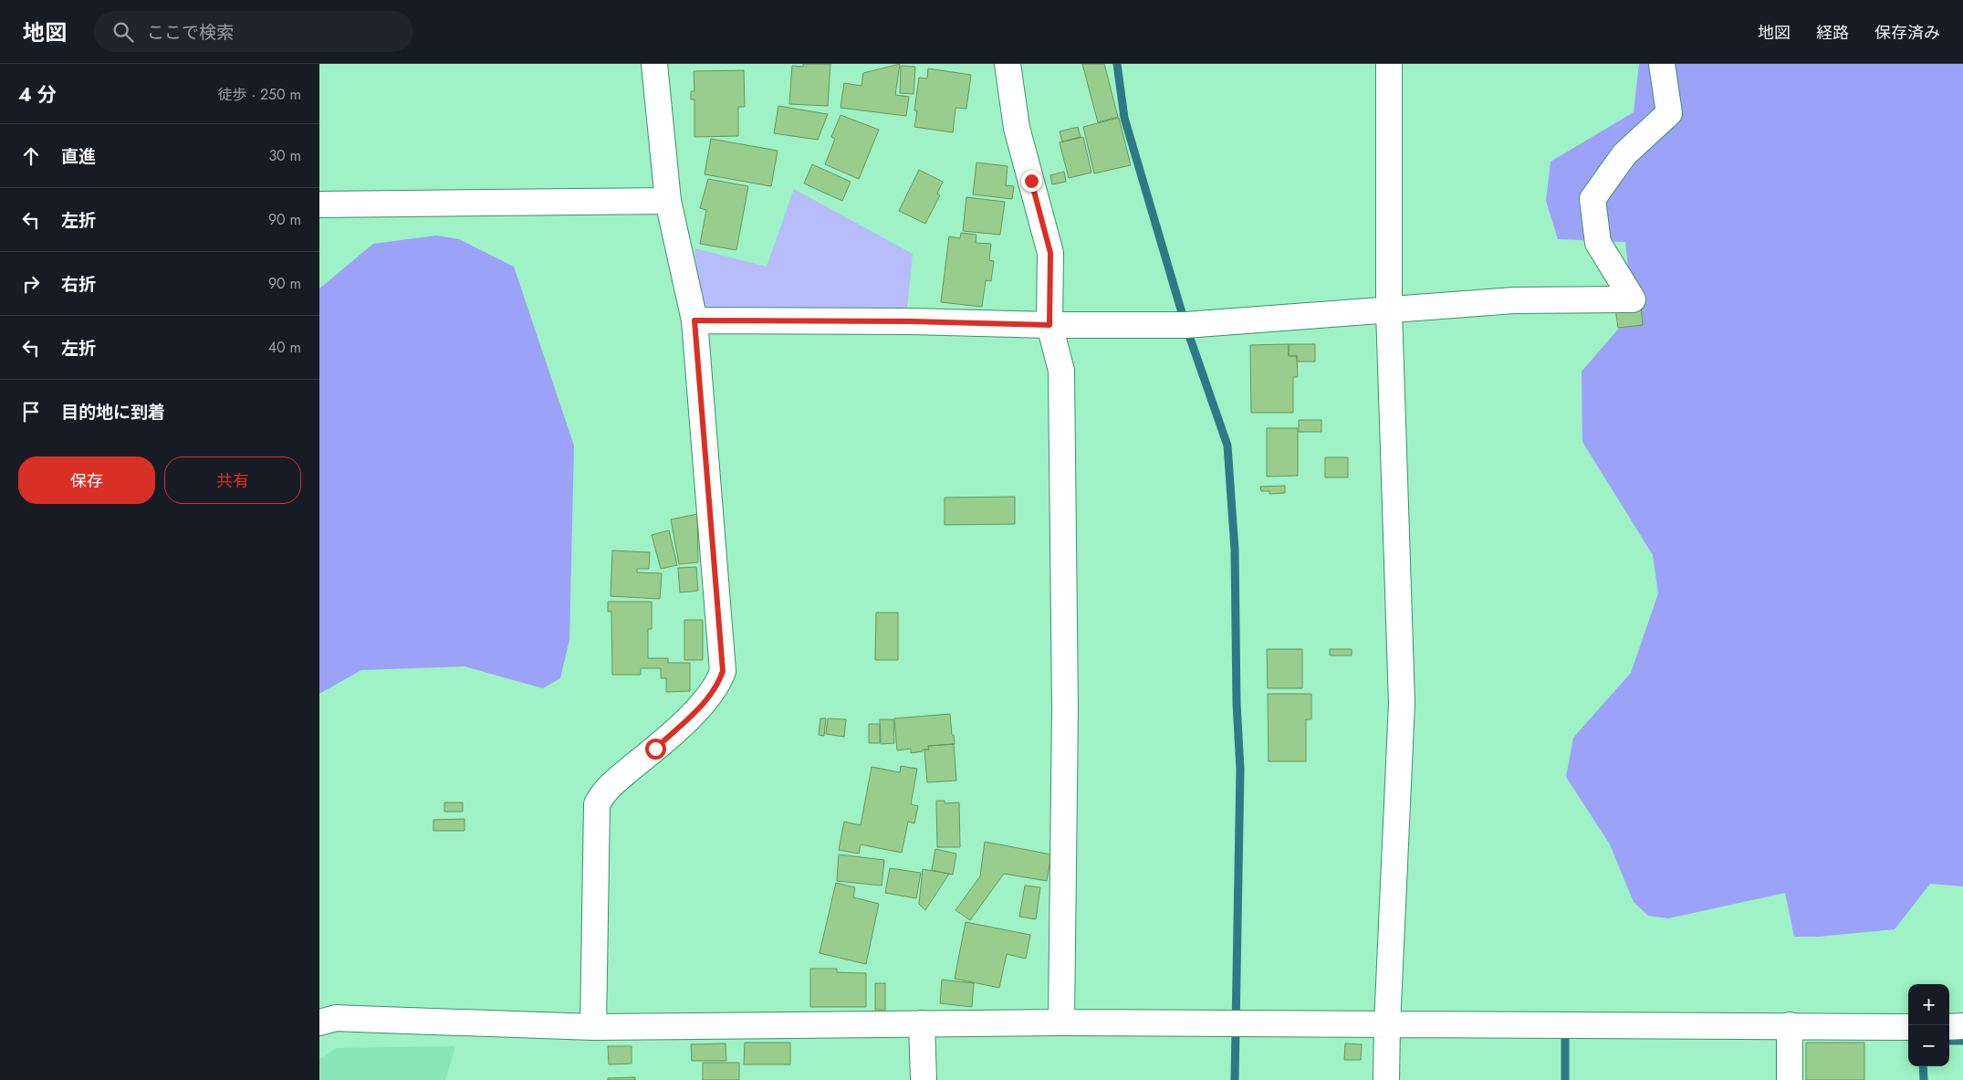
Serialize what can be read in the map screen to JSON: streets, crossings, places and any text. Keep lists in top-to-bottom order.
{
  "page": {
    "header": "地図",
    "search": "ここで検索",
    "nav": ["地図", "経路", "保存済み"],
    "heading": ["4 分", "徒歩 · 250 m"],
    "list": [
      ["直進", "30 m"],
      ["左折", "90 m"],
      ["右折", "90 m"],
      ["左折", "40 m"],
      "目的地に到着"
    ],
    "buttons": ["保存", "共有"],
    "map_buttons": ["+", "−"]
  }
}
